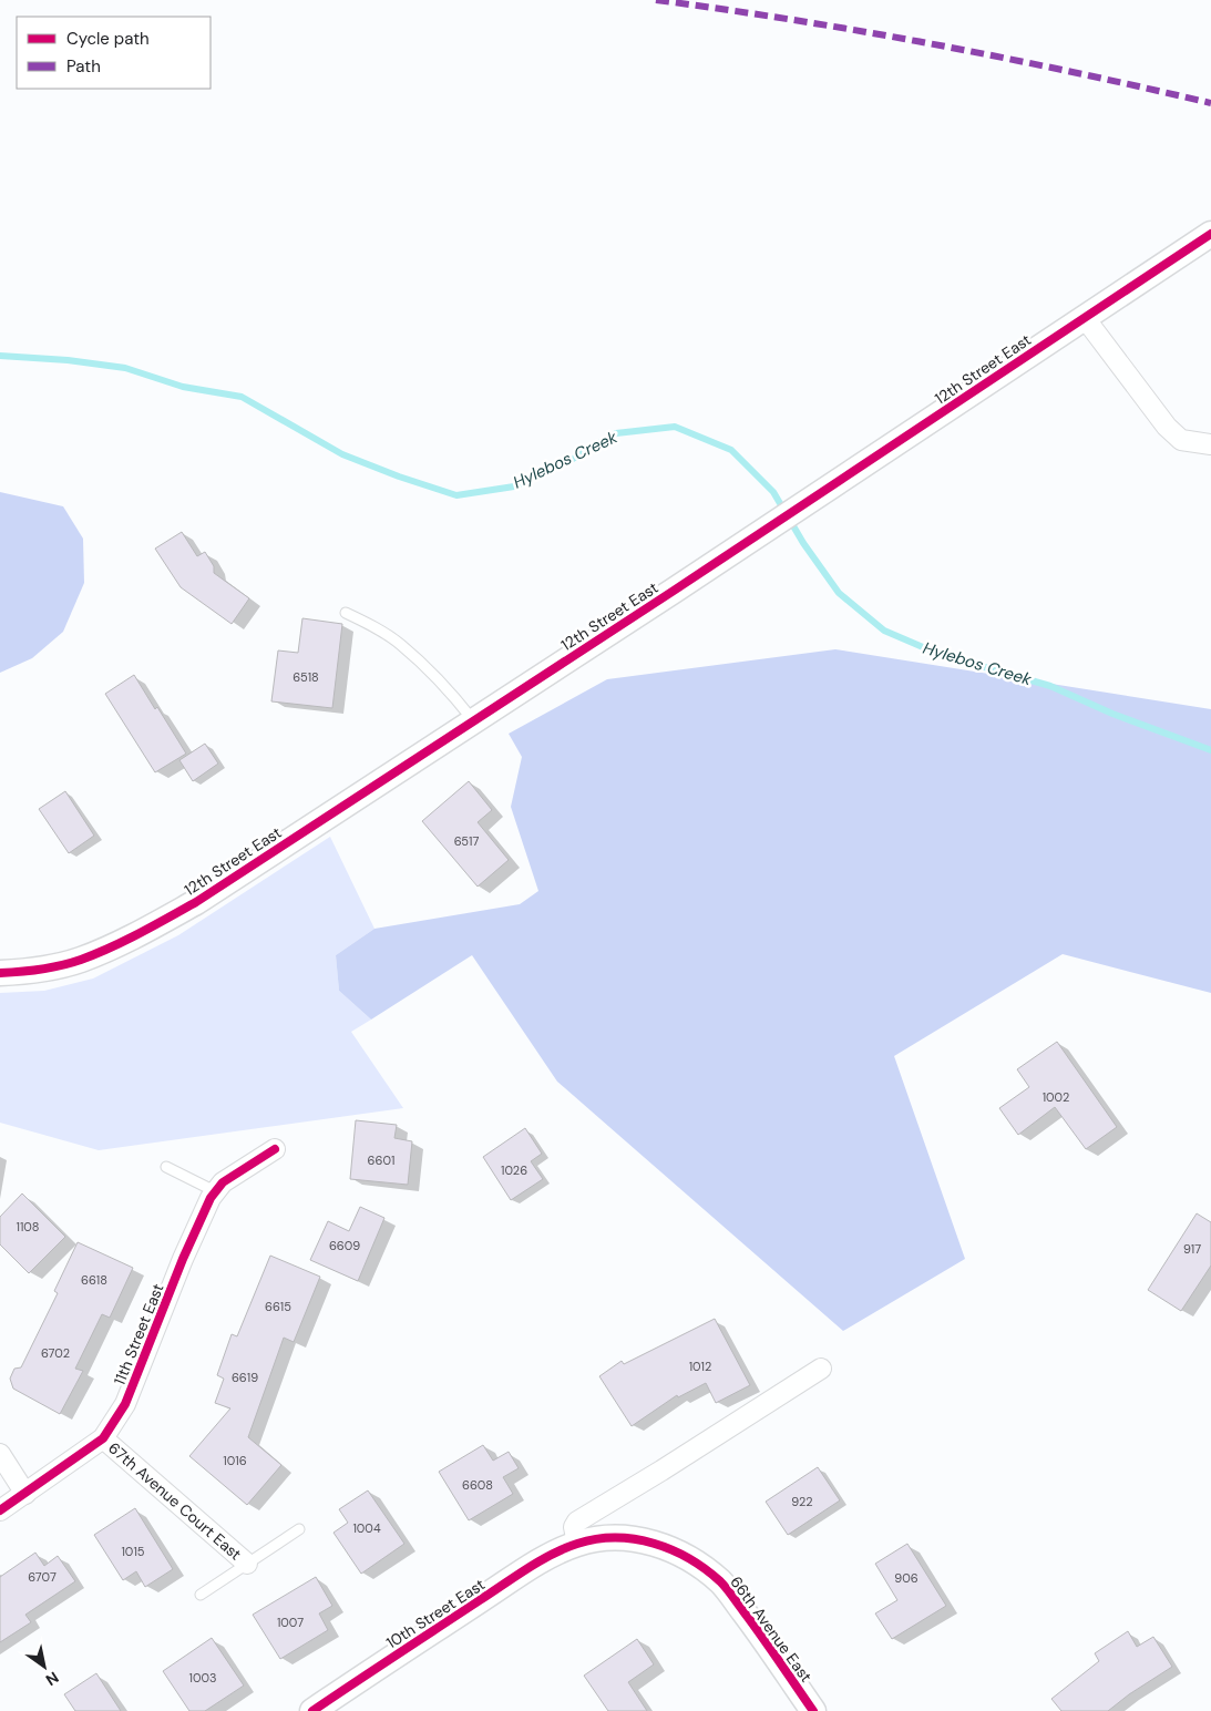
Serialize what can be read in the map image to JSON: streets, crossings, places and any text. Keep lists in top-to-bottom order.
{
  "streets": {
    "street": [
      "12th Street East",
      "11th Street East",
      "67th Avenue Court East",
      "10th Street East",
      "66th Avenue East"
    ]
  },
  "crossings": [
    ["11th Street East", "67th Avenue Court East"],
    ["10th Street East", "66th Avenue East"]
  ],
  "water": ["Hylebos Creek"],
  "house_numbers": [
    "6518",
    "6517",
    "1002",
    "6601",
    "1026",
    "1108",
    "6609",
    "917",
    "6618",
    "6615",
    "6702",
    "1012",
    "6619",
    "1016",
    "6608",
    "922",
    "1004",
    "1015",
    "6707",
    "906",
    "1007",
    "1003"
  ],
  "legend": ["Cycle path", "Path"],
  "north": "bottom right"
}
